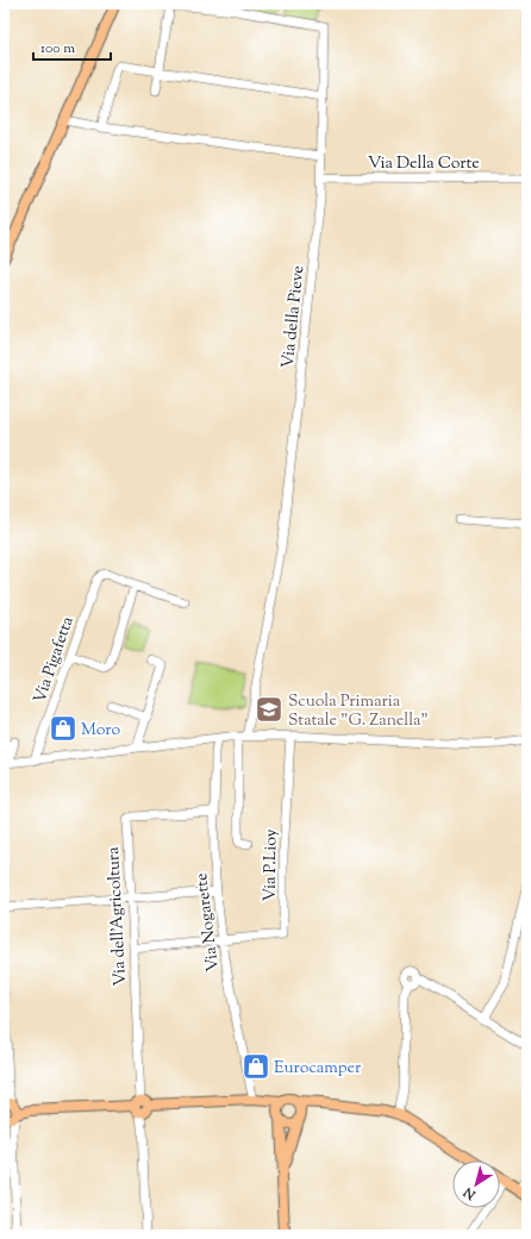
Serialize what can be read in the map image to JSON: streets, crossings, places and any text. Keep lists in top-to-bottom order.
{
  "streets": {
    "street": [
      "Via Della Corte",
      "Via della Pieve",
      "Via Pigafetta",
      "Via P.Lioy",
      "Via dell'Agricoltura",
      "Via Nogarette"
    ]
  },
  "crossings": [
    ["Via Della Corte", "Via della Pieve"],
    ["Via P.Lioy", "Via Nogarette"],
    ["Via dell'Agricoltura", "Via Nogarette"]
  ],
  "places": {
    "school or university": ["Scuola Primaria Statale \"G. Zanella\""],
    "shop": ["Moro", "Eurocamper"]
  },
  "scale_bar": "100 m",
  "north": "bottom left"
}
